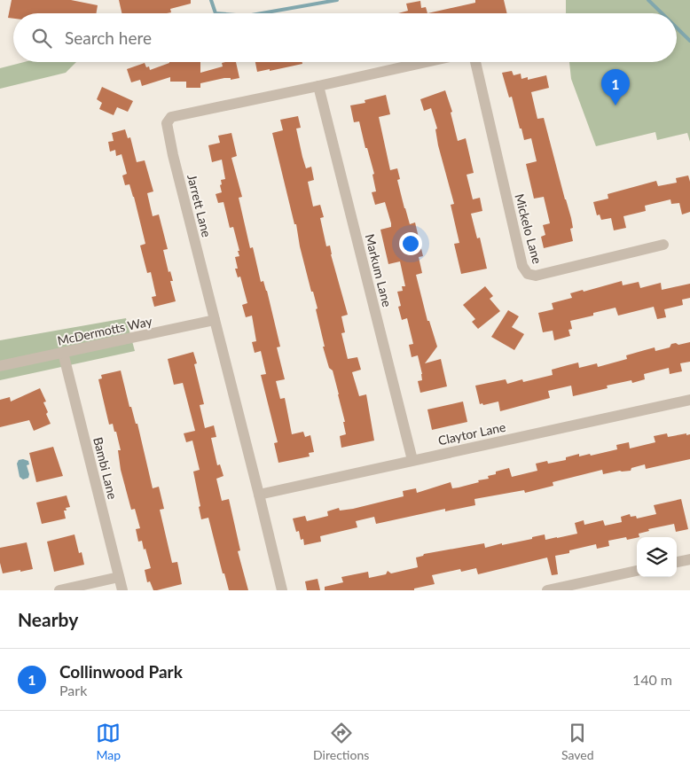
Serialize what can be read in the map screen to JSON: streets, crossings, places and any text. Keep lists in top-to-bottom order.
{
  "streets": {
    "street": [
      "Jarrett Lane",
      "Mickelo Lane",
      "Markum Lane",
      "McDermotts Way",
      "Claytor Lane",
      "Bambi Lane"
    ]
  },
  "crossings": [
    ["Jarrett Lane", "Markum Lane"],
    ["Jarrett Lane", "McDermotts Way"],
    ["Jarrett Lane", "Claytor Lane"],
    ["Markum Lane", "Claytor Lane"],
    ["McDermotts Way", "Bambi Lane"]
  ],
  "page": {
    "search": "Search here",
    "pins": "1",
    "heading": "Nearby",
    "list": [
      {
        "mark": "1",
        "name": "Collinwood Park",
        "note": "Park",
        "value": "140 m"
      }
    ],
    "nav": ["Map", "Directions", "Saved"]
  }
}
